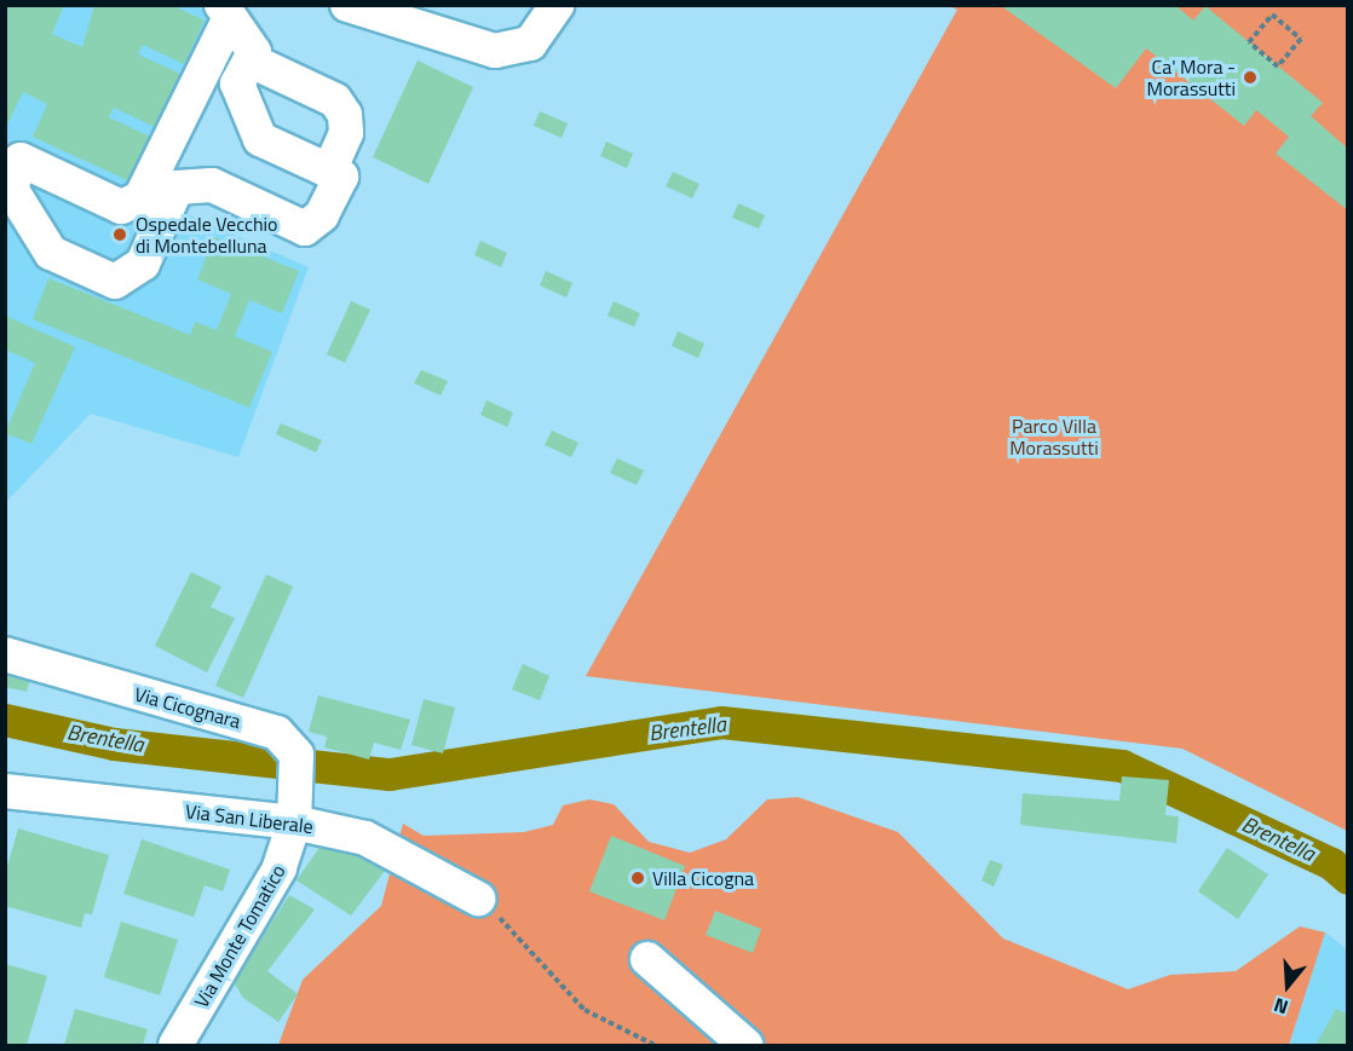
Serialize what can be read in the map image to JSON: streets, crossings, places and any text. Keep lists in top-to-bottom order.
{
  "streets": {
    "street": ["Via Cicognara", "Via San Liberale", "Via Monte Tomatico"]
  },
  "crossings": [
    ["Via Cicognara", "Via San Liberale"],
    ["Via Cicognara", "Via Monte Tomatico"],
    ["Via San Liberale", "Via Monte Tomatico"]
  ],
  "water": ["Brentella"],
  "parks": ["Parco Villa Morassutti"],
  "places": ["Ca' Mora - Morassutti", "Ospedale Vecchio di Montebelluna", "Villa Cicogna"],
  "north": "bottom"
}
